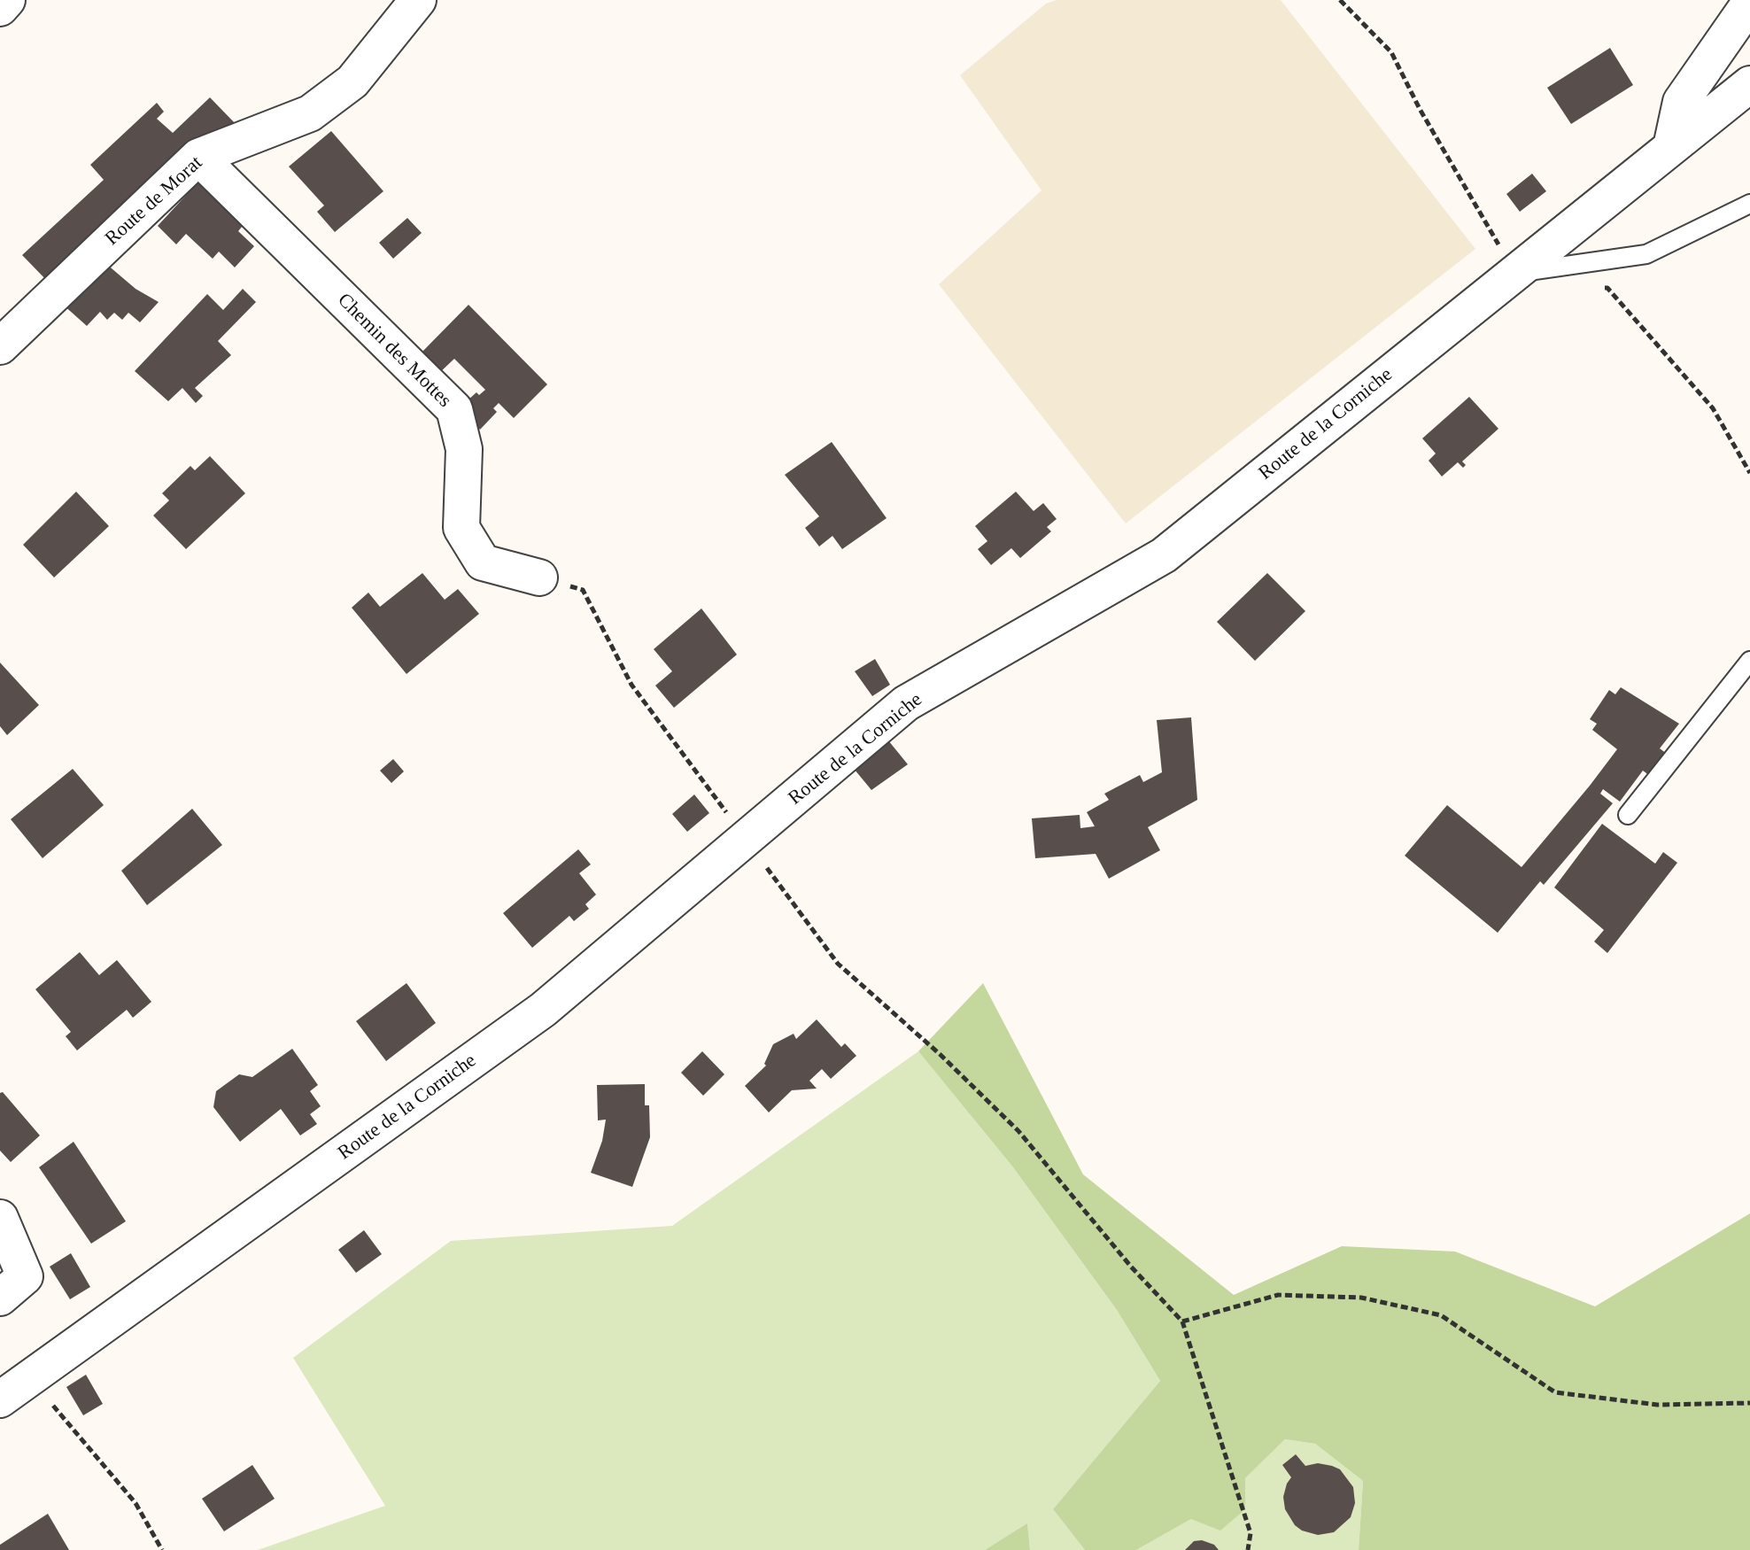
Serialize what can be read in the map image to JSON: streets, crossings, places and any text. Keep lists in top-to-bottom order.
{
  "streets": {
    "street": ["Route de Morat", "Chemin des Mottes", "Route de la Corniche"]
  },
  "crossings": [
    ["Route de Morat", "Chemin des Mottes"]
  ]
}
